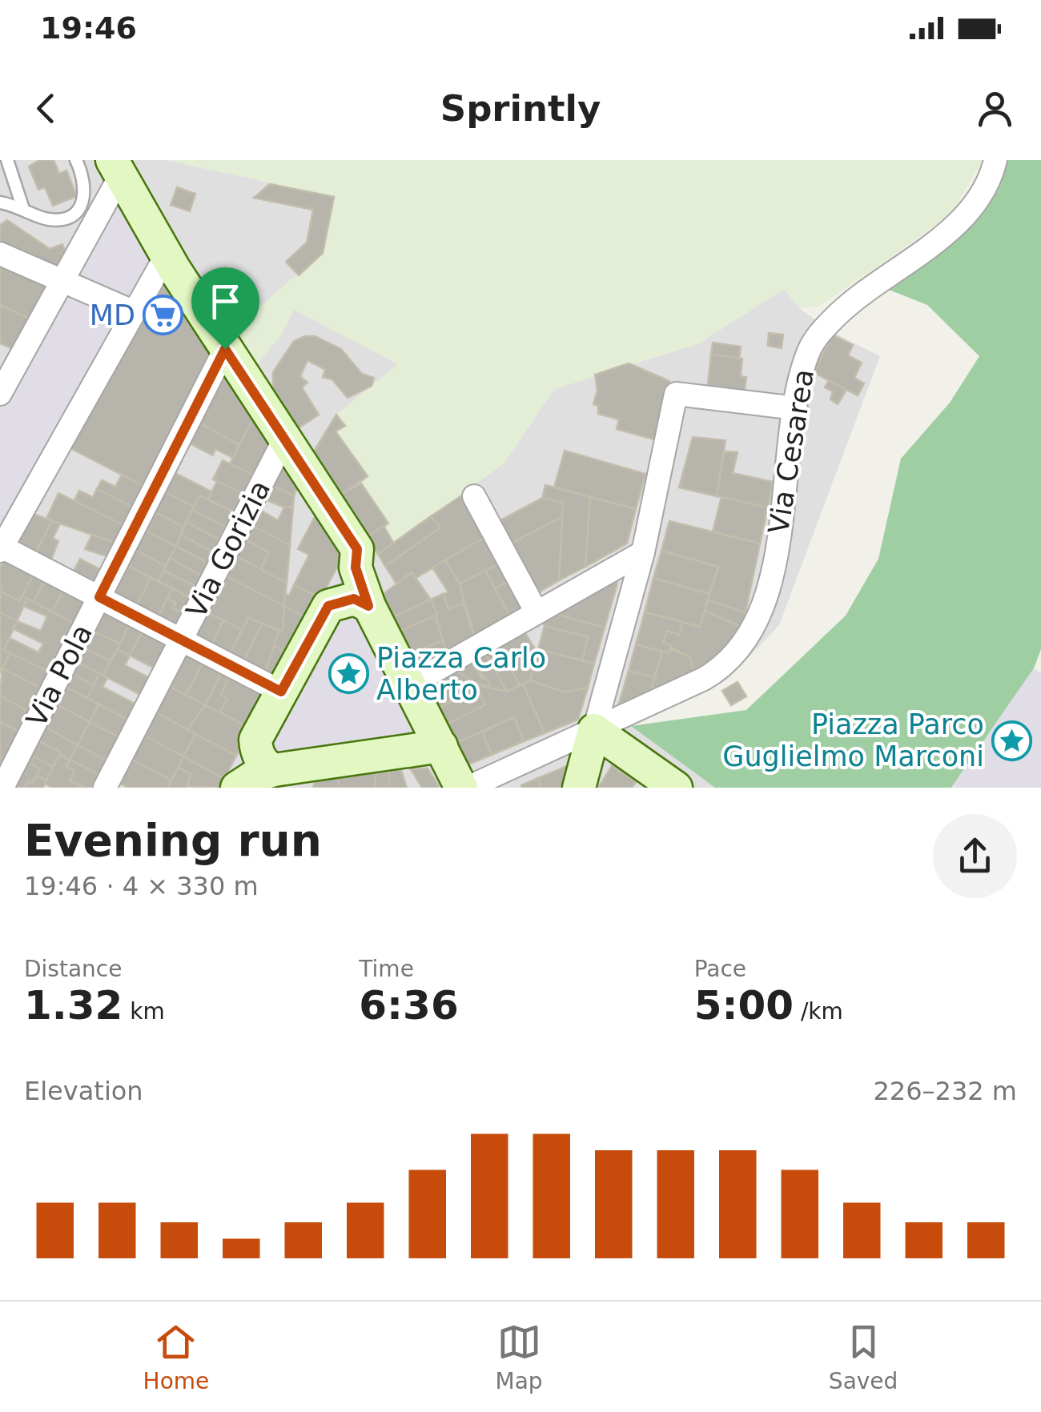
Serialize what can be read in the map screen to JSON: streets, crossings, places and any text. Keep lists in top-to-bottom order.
{
  "streets": {
    "street": ["Via Cesarea", "Via Gorizia", "Via Pola"]
  },
  "places": {
    "supermarket": ["MD"],
    "place": ["Piazza Carlo Alberto", "Piazza Parco Guglielmo Marconi"]
  },
  "page": {
    "status": "19:46",
    "header": "Sprintly",
    "heading": ["Evening run", "19:46 · 4 × 330 m"],
    "stats": [
      ["Distance", "1.32 km"],
      ["Time", "6:36"],
      ["Pace", "5:00 /km"]
    ],
    "chart": ["Elevation", "226–232 m"],
    "tabs": ["Home", "Map", "Saved"]
  }
}
